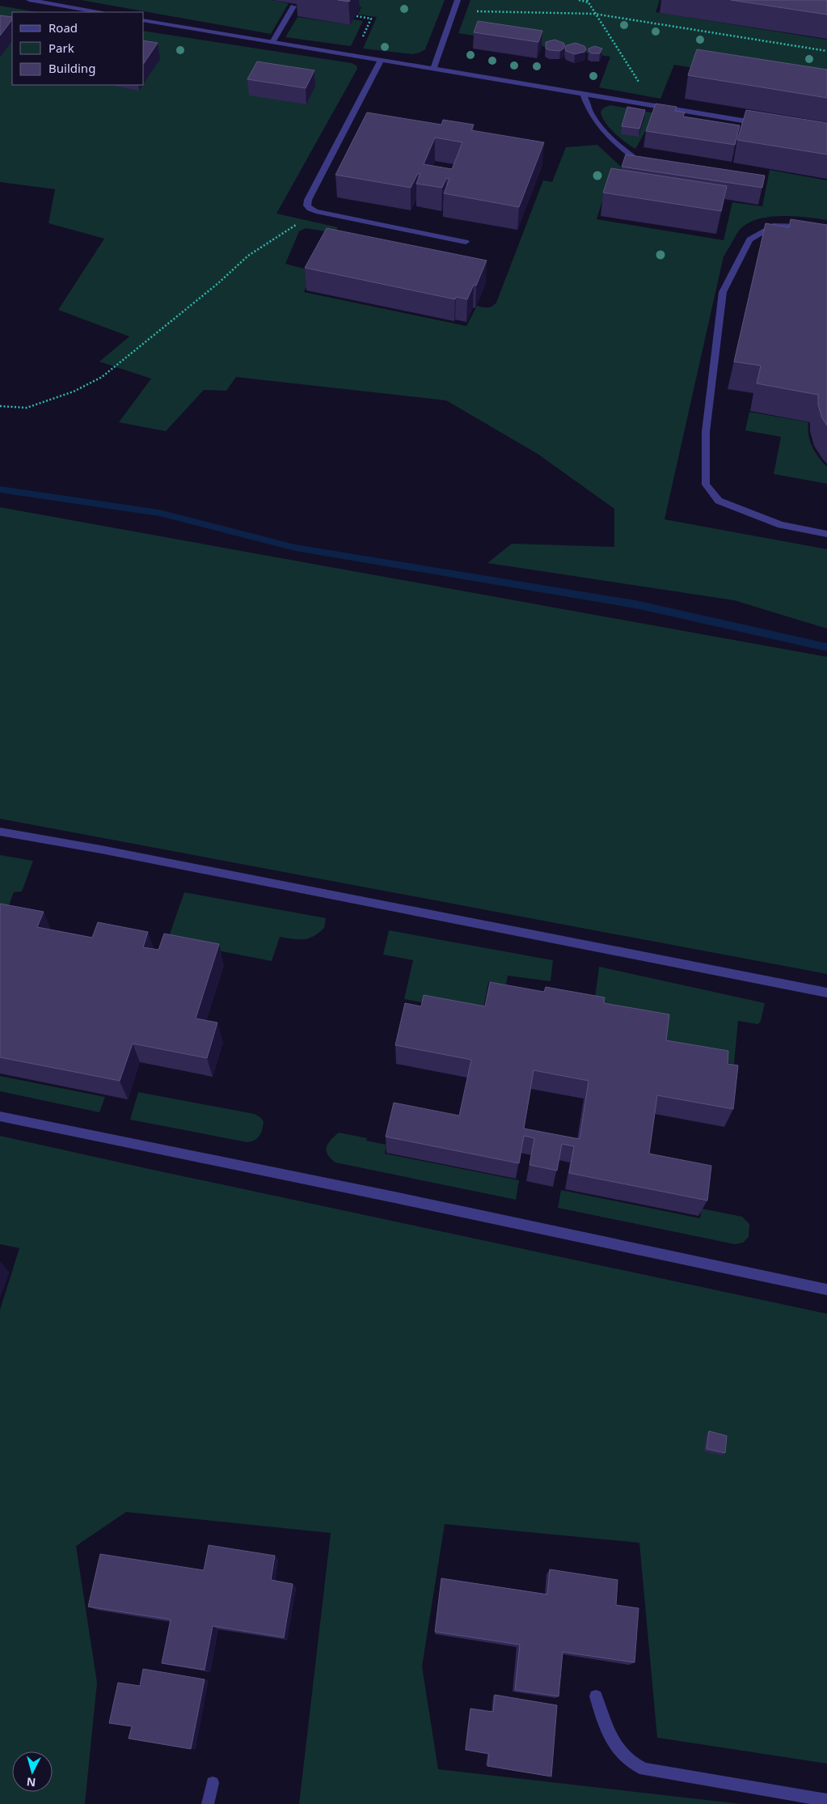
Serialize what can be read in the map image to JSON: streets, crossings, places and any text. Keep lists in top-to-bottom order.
{
  "legend": ["Road", "Park", "Building"],
  "north": "bottom"
}
